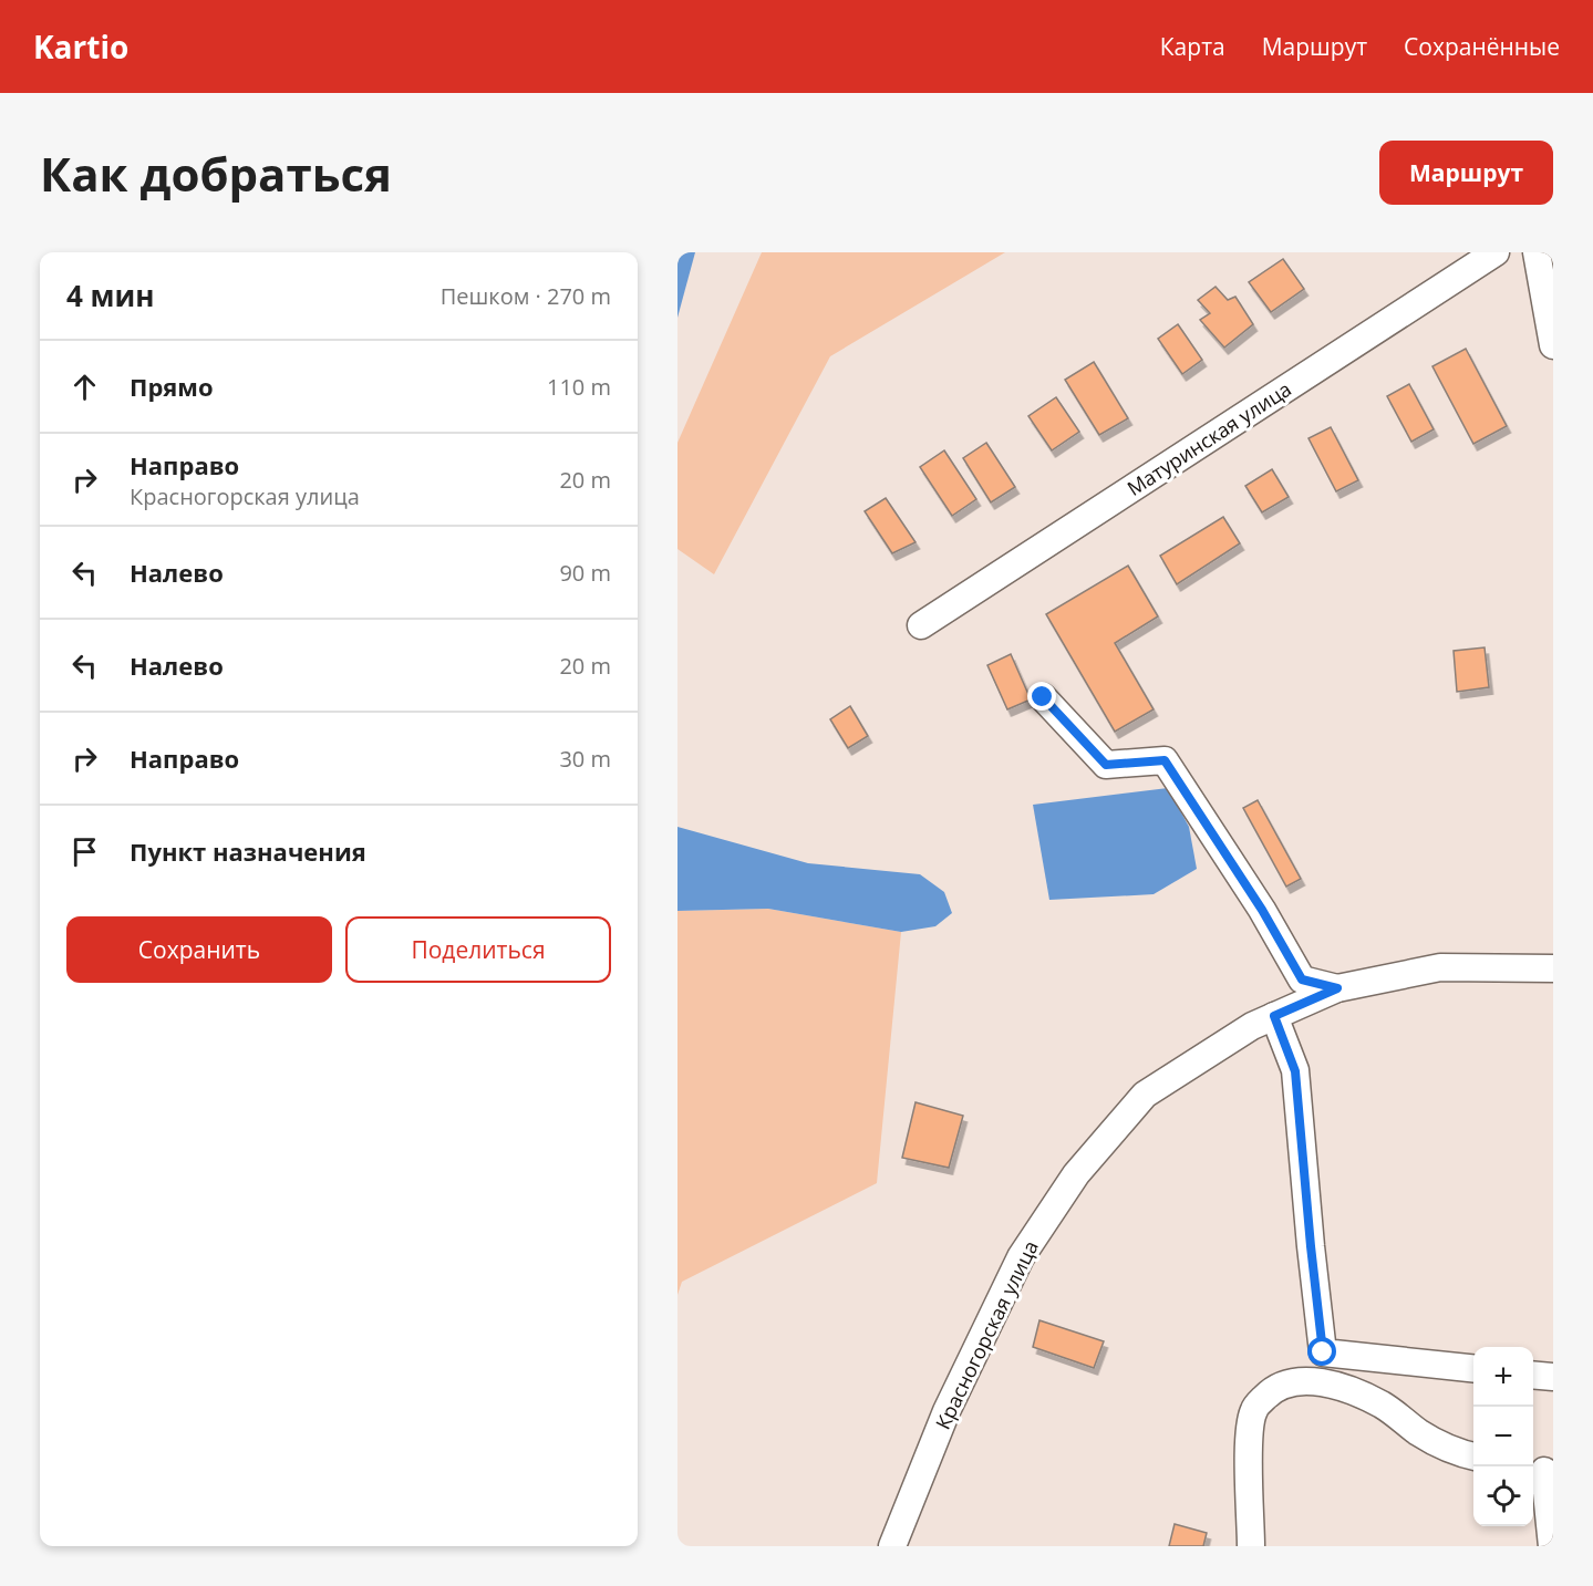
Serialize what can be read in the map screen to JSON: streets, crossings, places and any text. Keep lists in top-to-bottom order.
{
  "streets": {
    "street": ["Матуринская улица", "Красногорская улица"]
  },
  "page": {
    "header": "Kartio",
    "nav": ["Карта", "Маршрут", "Сохранённые"],
    "buttons": [
      "Маршрут",
      ["Сохранить", "Поделиться"]
    ],
    "title": "Как добраться",
    "heading": ["4 мин", "Пешком · 270 m"],
    "list": [
      ["Прямо", "110 m"],
      ["Направо", "Красногорская улица", "20 m"],
      ["Налево", "90 m"],
      ["Налево", "20 m"],
      ["Направо", "30 m"],
      "Пункт назначения"
    ],
    "map_buttons": ["+", "−"]
  }
}
